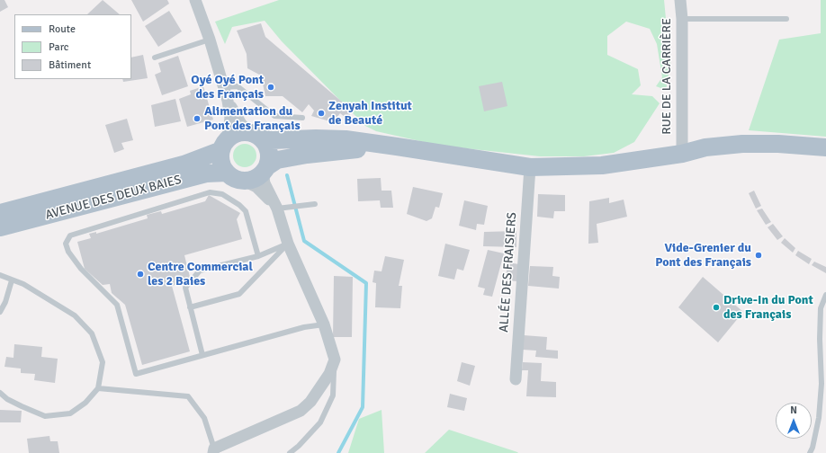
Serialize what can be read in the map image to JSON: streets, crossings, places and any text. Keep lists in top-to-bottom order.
{
  "streets": {
    "main road": ["AVENUE DES DEUX BAIES"],
    "street": ["RUE DE LA CARRIÈRE", "ALLÉE DES FRAISIERS"]
  },
  "places": [
    "Oyé Oyé Pont des Français",
    "Zenyah Institut de Beauté",
    "Alimentation du Pont des Français",
    "Vide-Grenier du Pont des Français",
    "Centre Commercial les 2 Baies",
    "Drive-In du Pont des Français"
  ],
  "legend": ["Route", "Parc", "Bâtiment"],
  "north": "top"
}
